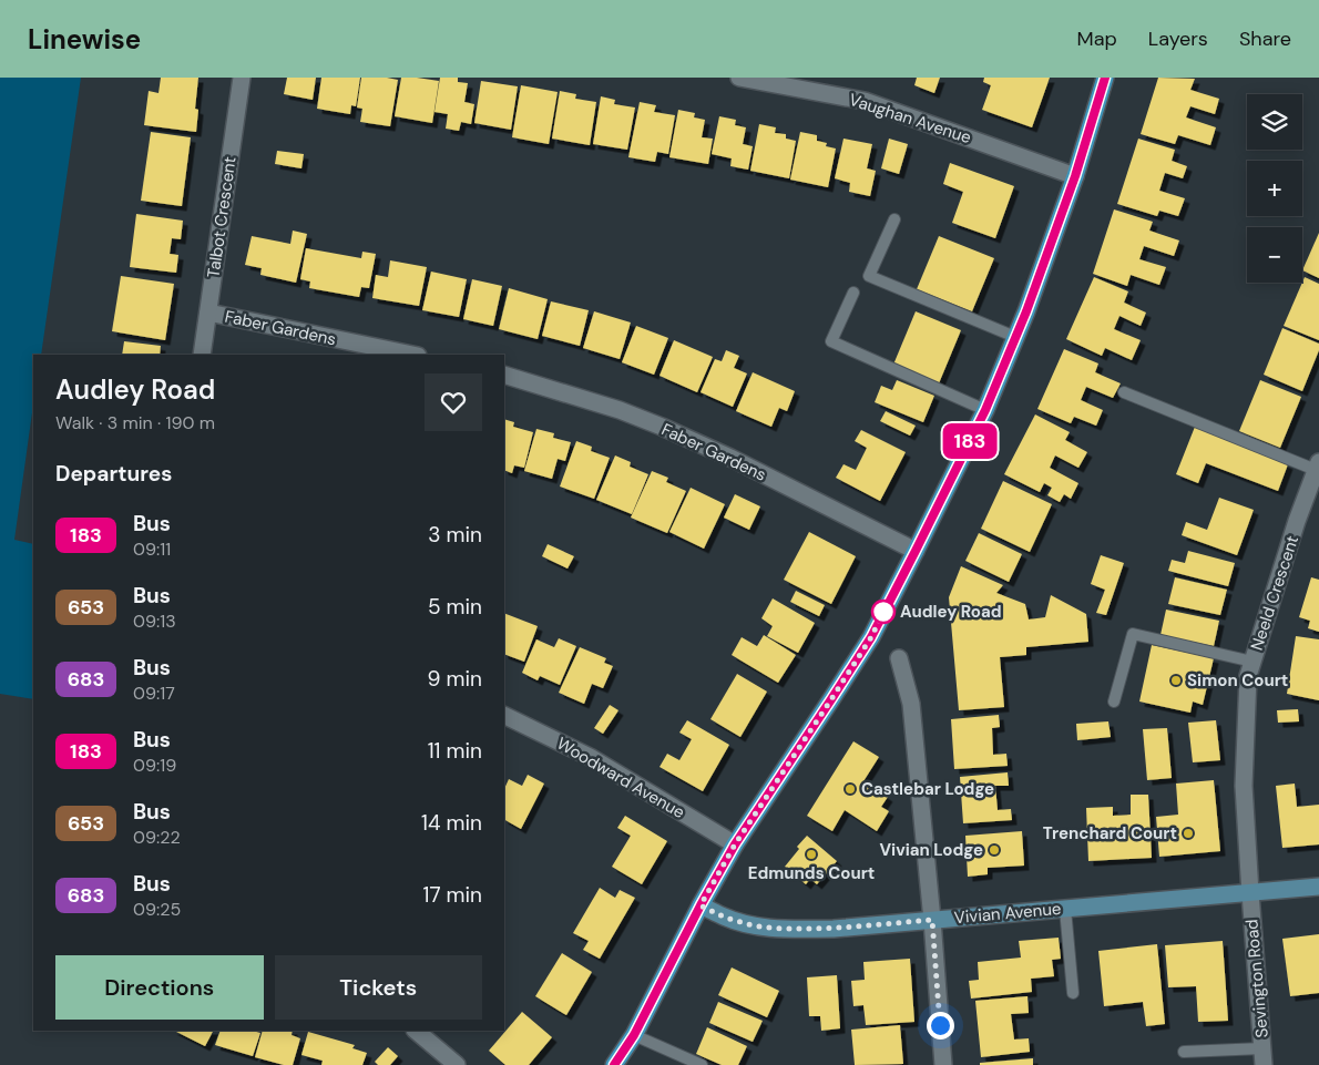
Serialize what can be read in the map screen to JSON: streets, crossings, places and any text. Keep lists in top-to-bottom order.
{
  "streets": {
    "street": [
      "Vaughan Avenue",
      "Talbot Crescent",
      "Faber Gardens",
      "Neeld Crescent",
      "Woodward Avenue",
      "Vivian Avenue",
      "Sevington Road"
    ]
  },
  "crossings": [
    ["Talbot Crescent", "Faber Gardens"],
    ["Neeld Crescent", "Vivian Avenue"],
    ["Neeld Crescent", "Sevington Road"],
    ["Vivian Avenue", "Sevington Road"]
  ],
  "places": [
    "Audley Road",
    "Simon Court",
    "Castlebar Lodge",
    "Trenchard Court",
    "Vivian Lodge",
    "Edmunds Court"
  ],
  "lines": ["bus line 183"],
  "page": {
    "header": "Linewise",
    "nav": ["Map", "Layers", "Share"],
    "on_map": "183",
    "map_buttons": ["+", "−"],
    "heading": [
      ["Audley Road", "Walk · 3 min · 190 m"],
      "Departures"
    ],
    "list": [
      {
        "mark": "183",
        "name": "Bus",
        "note": "09:11",
        "value": "3 min"
      },
      {
        "mark": "653",
        "name": "Bus",
        "note": "09:13",
        "value": "5 min"
      },
      {
        "mark": "683",
        "name": "Bus",
        "note": "09:17",
        "value": "9 min"
      },
      {
        "mark": "183",
        "name": "Bus",
        "note": "09:19",
        "value": "11 min"
      },
      {
        "mark": "653",
        "name": "Bus",
        "note": "09:22",
        "value": "14 min"
      },
      {
        "mark": "683",
        "name": "Bus",
        "note": "09:25",
        "value": "17 min"
      }
    ],
    "buttons": ["Directions", "Tickets"]
  }
}
